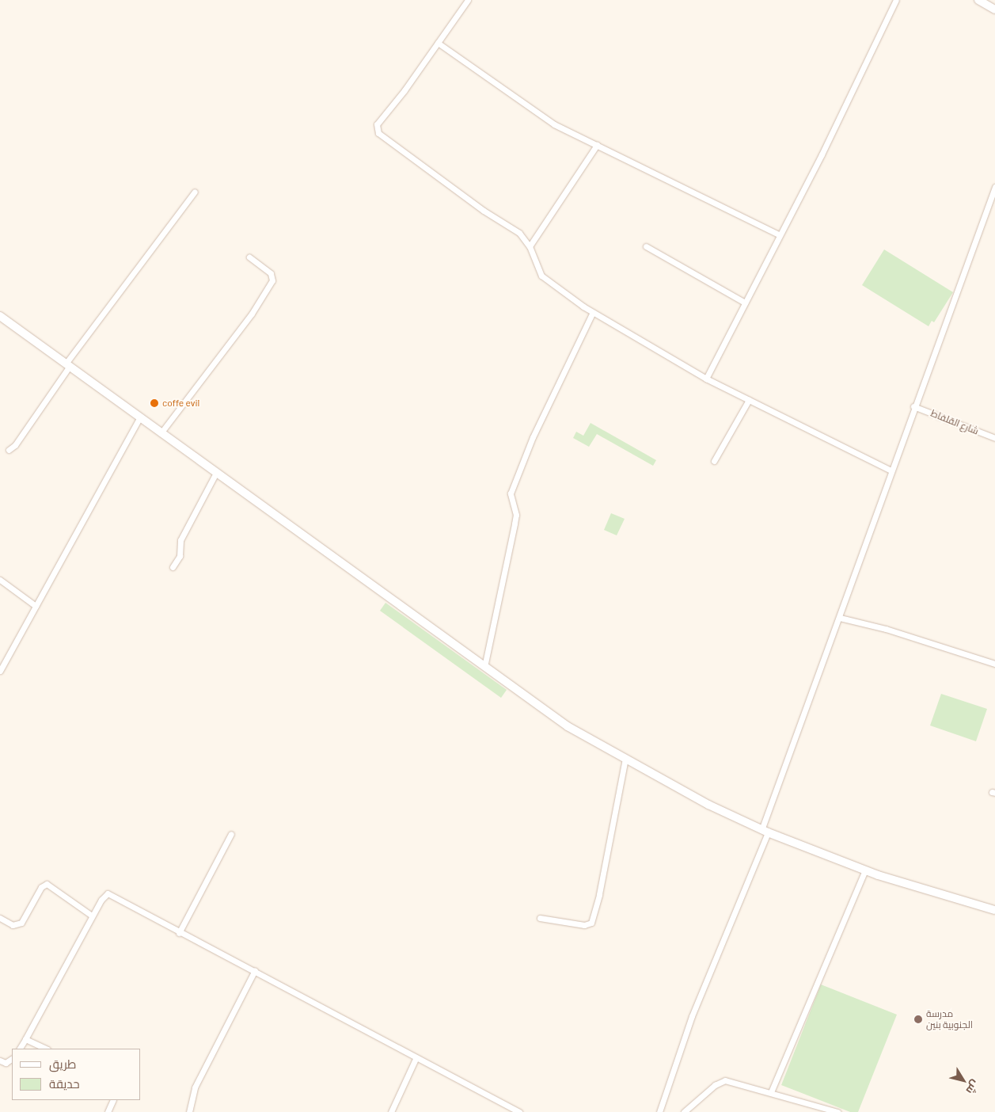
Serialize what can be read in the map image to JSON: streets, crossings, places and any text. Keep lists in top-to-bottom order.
{
  "streets": {
    "street": ["شارع القلفاط"]
  },
  "places": ["coffe evil", "مدرسة الجنوبية بنين"],
  "legend": ["طريق", "حديقة"],
  "north": "bottom right"
}
